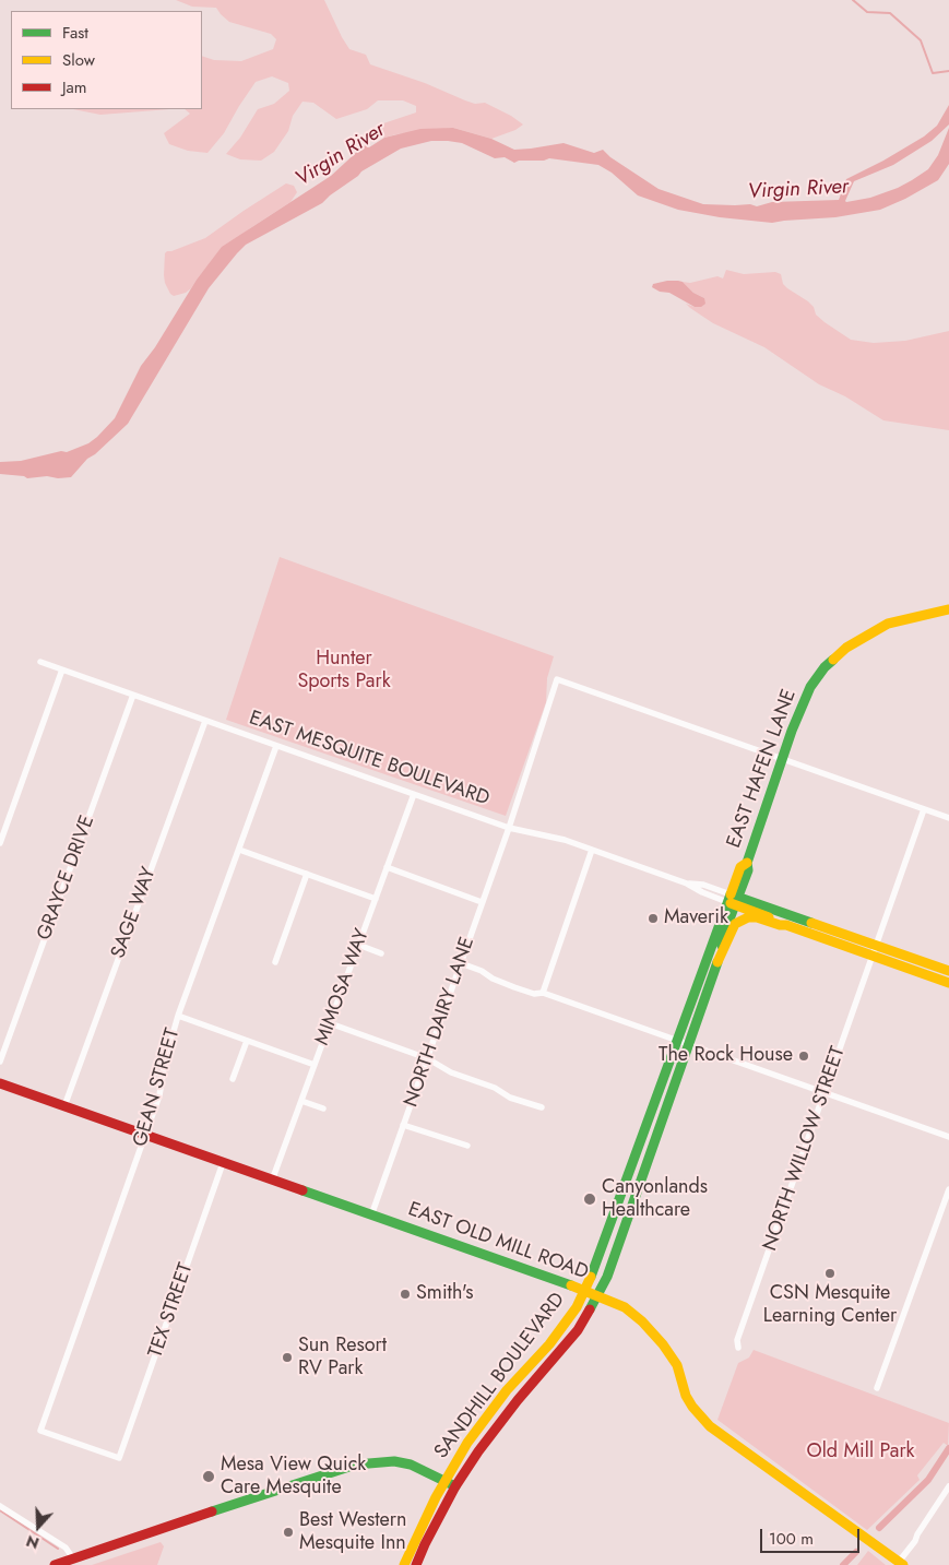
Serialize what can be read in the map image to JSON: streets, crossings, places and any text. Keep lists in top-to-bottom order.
{
  "streets": {
    "main road": [
      "EAST MESQUITE BOULEVARD",
      "EAST HAFEN LANE",
      "EAST OLD MILL ROAD",
      "SANDHILL BOULEVARD"
    ],
    "street": [
      "GRAYCE DRIVE",
      "SAGE WAY",
      "MIMOSA WAY",
      "NORTH DAIRY LANE",
      "GEAN STREET",
      "NORTH WILLOW STREET",
      "TEX STREET"
    ]
  },
  "crossings": [
    ["EAST MESQUITE BOULEVARD", "EAST HAFEN LANE"],
    ["EAST MESQUITE BOULEVARD", "GRAYCE DRIVE"],
    ["EAST MESQUITE BOULEVARD", "SAGE WAY"],
    ["EAST MESQUITE BOULEVARD", "MIMOSA WAY"],
    ["EAST MESQUITE BOULEVARD", "NORTH DAIRY LANE"],
    ["EAST MESQUITE BOULEVARD", "GEAN STREET"],
    ["EAST MESQUITE BOULEVARD", "NORTH WILLOW STREET"],
    ["EAST MESQUITE BOULEVARD", "SANDHILL BOULEVARD"],
    ["EAST HAFEN LANE", "NORTH DAIRY LANE"],
    ["EAST HAFEN LANE", "SANDHILL BOULEVARD"],
    ["SAGE WAY", "EAST OLD MILL ROAD"],
    ["MIMOSA WAY", "EAST OLD MILL ROAD"],
    ["NORTH DAIRY LANE", "EAST OLD MILL ROAD"],
    ["GEAN STREET", "EAST OLD MILL ROAD"],
    ["GEAN STREET", "TEX STREET"],
    ["EAST OLD MILL ROAD", "TEX STREET"],
    ["EAST OLD MILL ROAD", "SANDHILL BOULEVARD"]
  ],
  "water": ["Virgin River"],
  "parks": ["Hunter Sports Park", "Old Mill Park"],
  "places": [
    "Maverik",
    "The Rock House",
    "Canyonlands Healthcare",
    "CSN Mesquite Learning Center",
    "Smith's",
    "Sun Resort RV Park",
    "Mesa View Quick Care Mesquite",
    "Best Western Mesquite Inn"
  ],
  "legend": ["Fast", "Slow", "Jam"],
  "scale_bar": "100 m",
  "north": "bottom"
}
